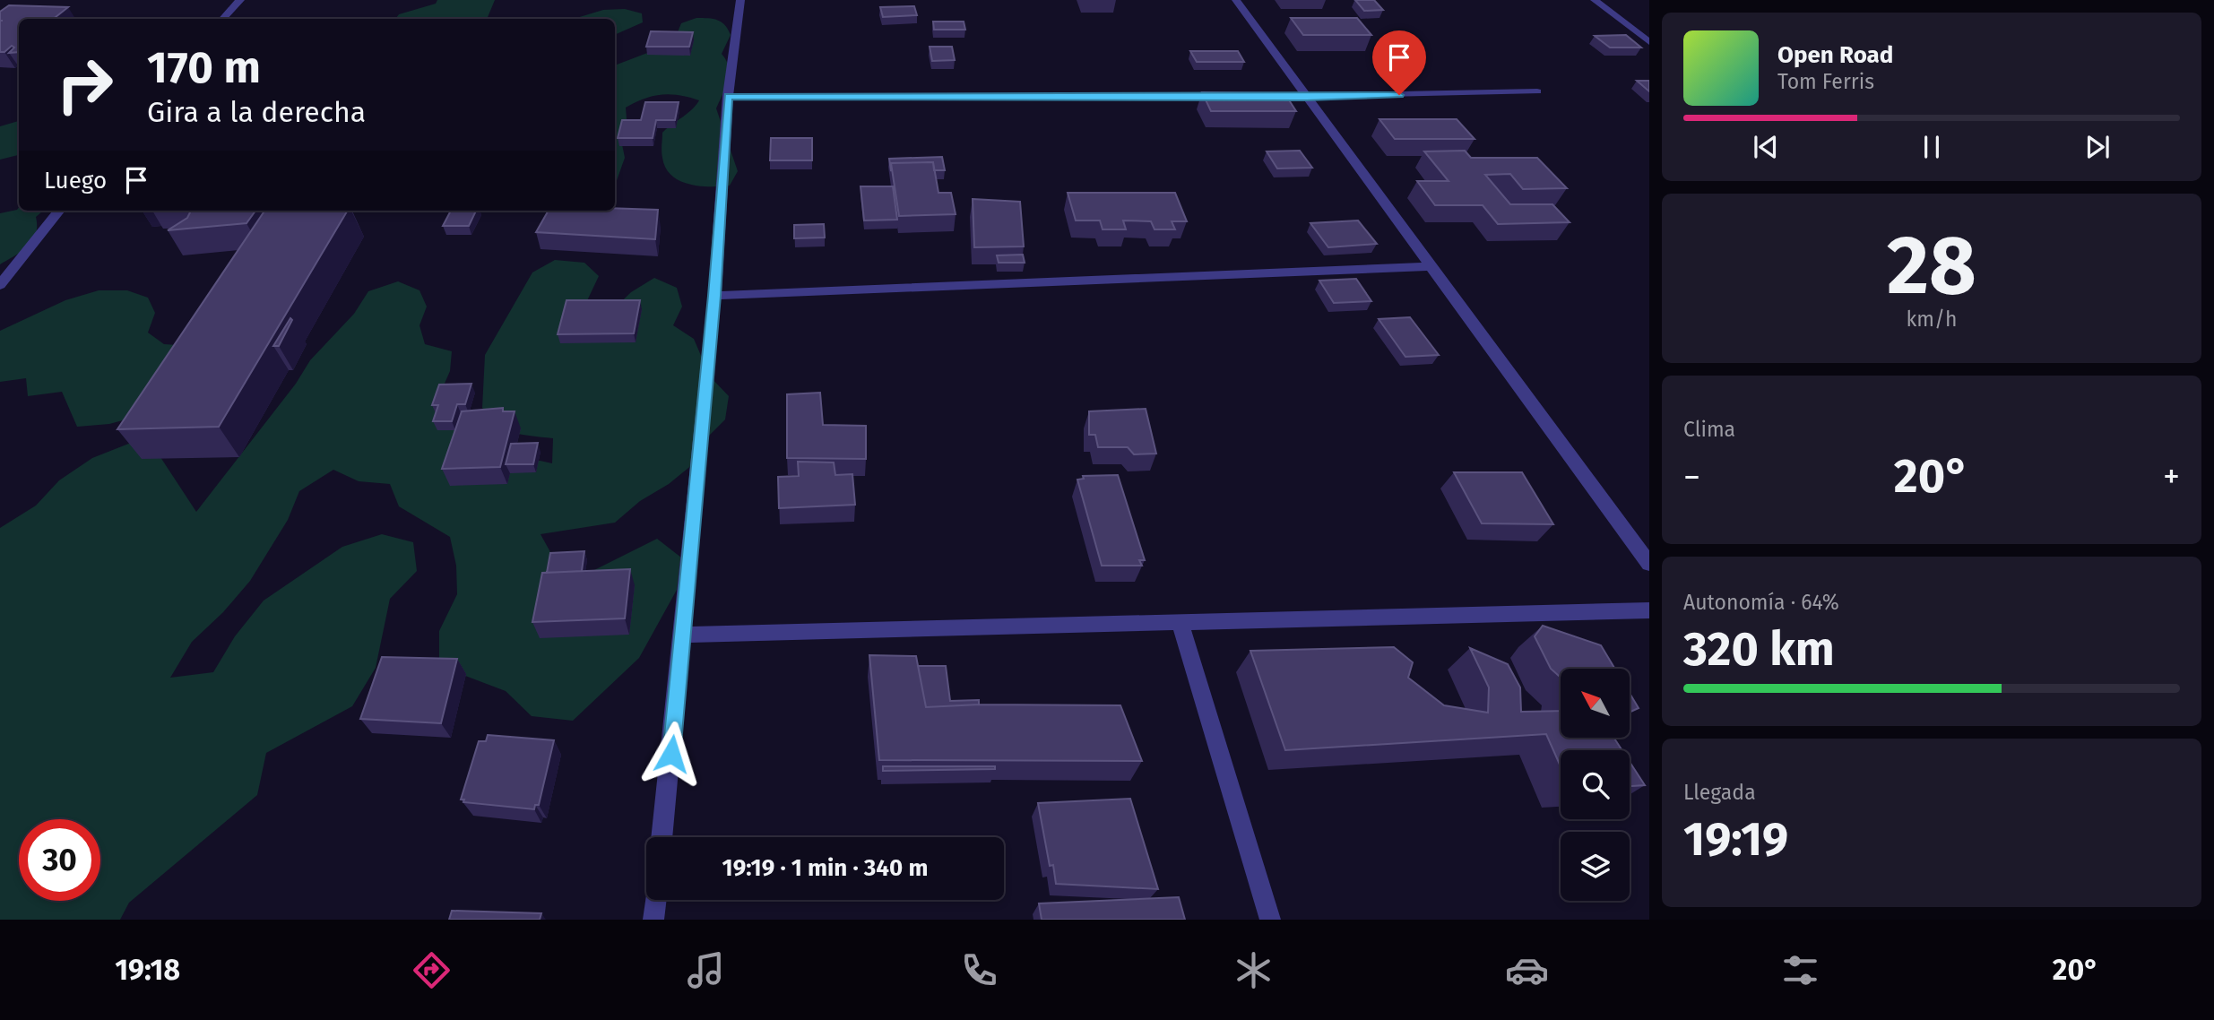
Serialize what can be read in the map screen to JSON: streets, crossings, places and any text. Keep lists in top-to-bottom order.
{
  "north": "top left",
  "page": {
    "turn": ["170 m", "Gira a la derecha"],
    "song": ["Open Road", "Tom Ferris"],
    "then": "Luego",
    "tile": [
      ["28", "km/h"],
      "Clima",
      ["Autonomía · 64%", "320 km"],
      ["Llegada", "19:19"]
    ],
    "heat": ["−", "20°", "+"],
    "limit": "30",
    "trip": "19:19 · 1 min · 340 m",
    "tabs": ["19:18", "20°"]
  }
}
